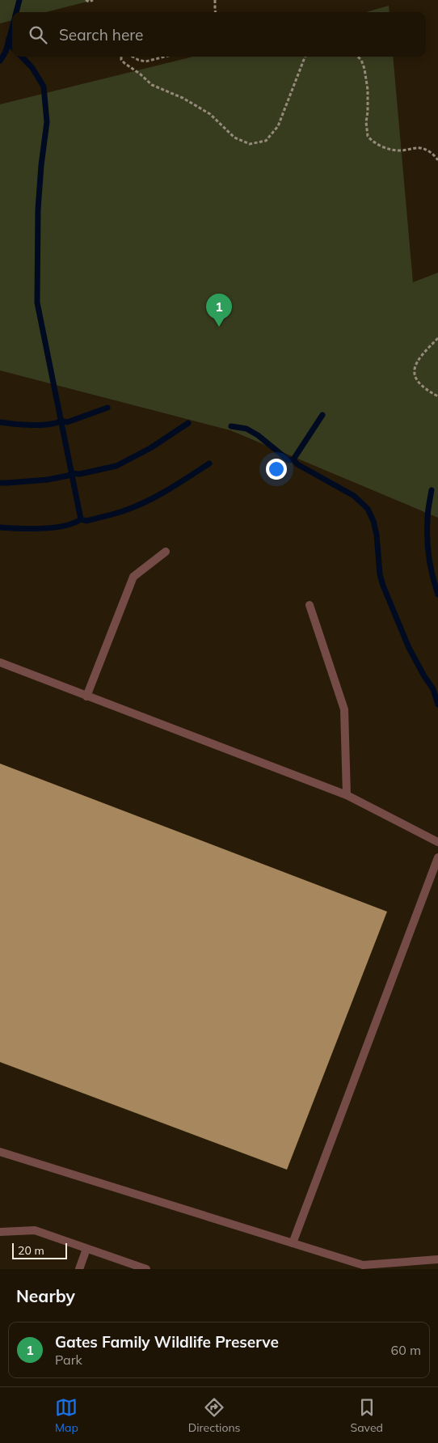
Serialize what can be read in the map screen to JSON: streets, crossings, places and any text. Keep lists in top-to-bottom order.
{
  "scale_bar": "20 m",
  "page": {
    "search": "Search here",
    "pins": "1",
    "scale": "20 m",
    "heading": "Nearby",
    "list": [
      {
        "mark": "1",
        "name": "Gates Family Wildlife Preserve",
        "note": "Park",
        "value": "60 m"
      }
    ],
    "nav": ["Map", "Directions", "Saved"]
  }
}
